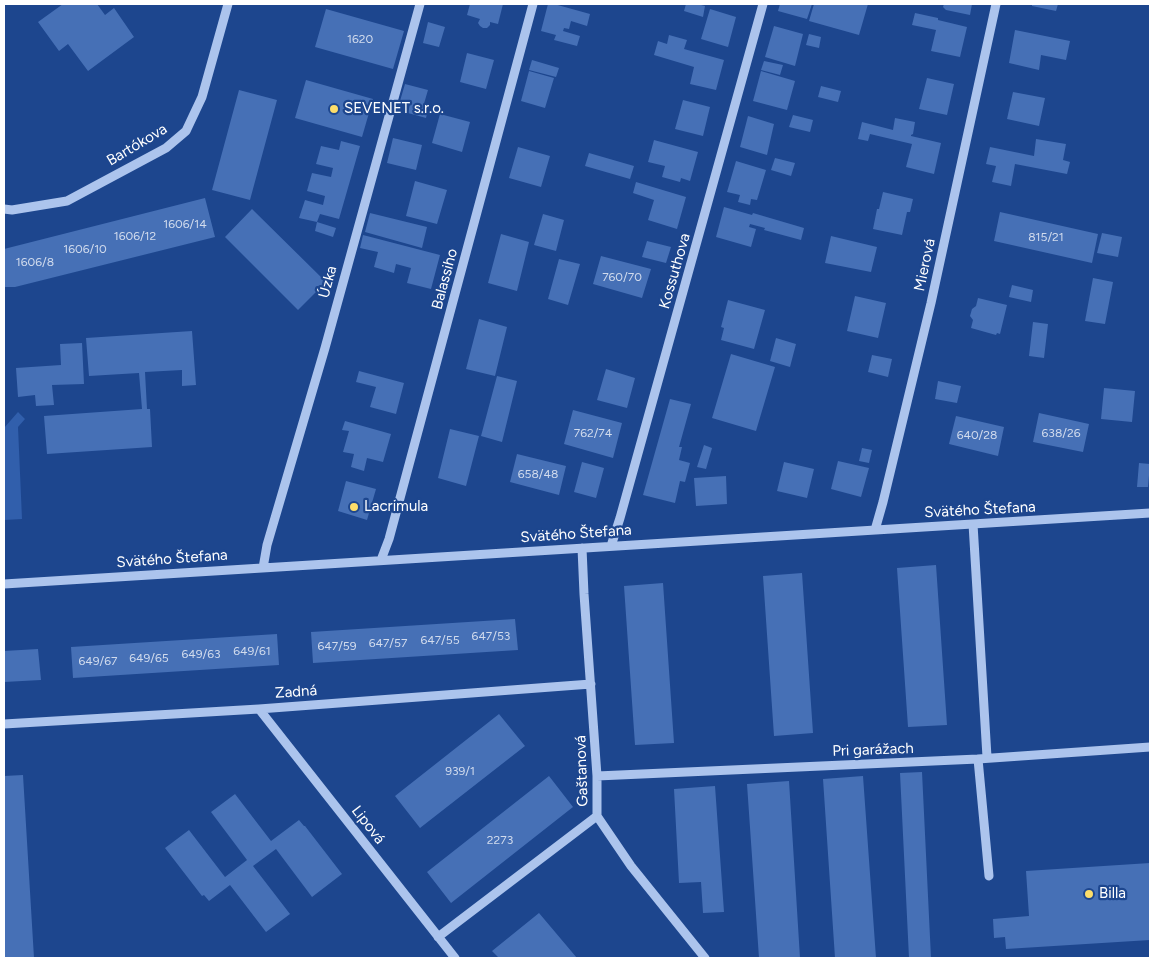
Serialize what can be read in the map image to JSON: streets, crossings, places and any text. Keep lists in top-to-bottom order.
{
  "streets": {
    "street": [
      "Bartókova",
      "Mierová",
      "Kossuthova",
      "Balassiho",
      "Úzka",
      "Svätého Štefana",
      "Zadná",
      "Pri garážach",
      "Gaštanová",
      "Lipová"
    ]
  },
  "crossings": [
    ["Mierová", "Svätého Štefana"],
    ["Kossuthova", "Svätého Štefana"],
    ["Balassiho", "Svätého Štefana"],
    ["Úzka", "Svätého Štefana"],
    ["Svätého Štefana", "Gaštanová"],
    ["Zadná", "Gaštanová"],
    ["Zadná", "Lipová"],
    ["Pri garážach", "Gaštanová"]
  ],
  "places": ["SEVENET s.r.o.", "Lacrimula", "Billa"],
  "house_numbers": [
    "1620",
    "1606/14",
    "1606/12",
    "815/21",
    "1606/10",
    "1606/8",
    "760/70",
    "762/74",
    "638/26",
    "640/28",
    "658/48",
    "647/53",
    "647/55",
    "647/57",
    "647/59",
    "649/61",
    "649/63",
    "649/65",
    "649/67",
    "939/1",
    "2273"
  ]
}
